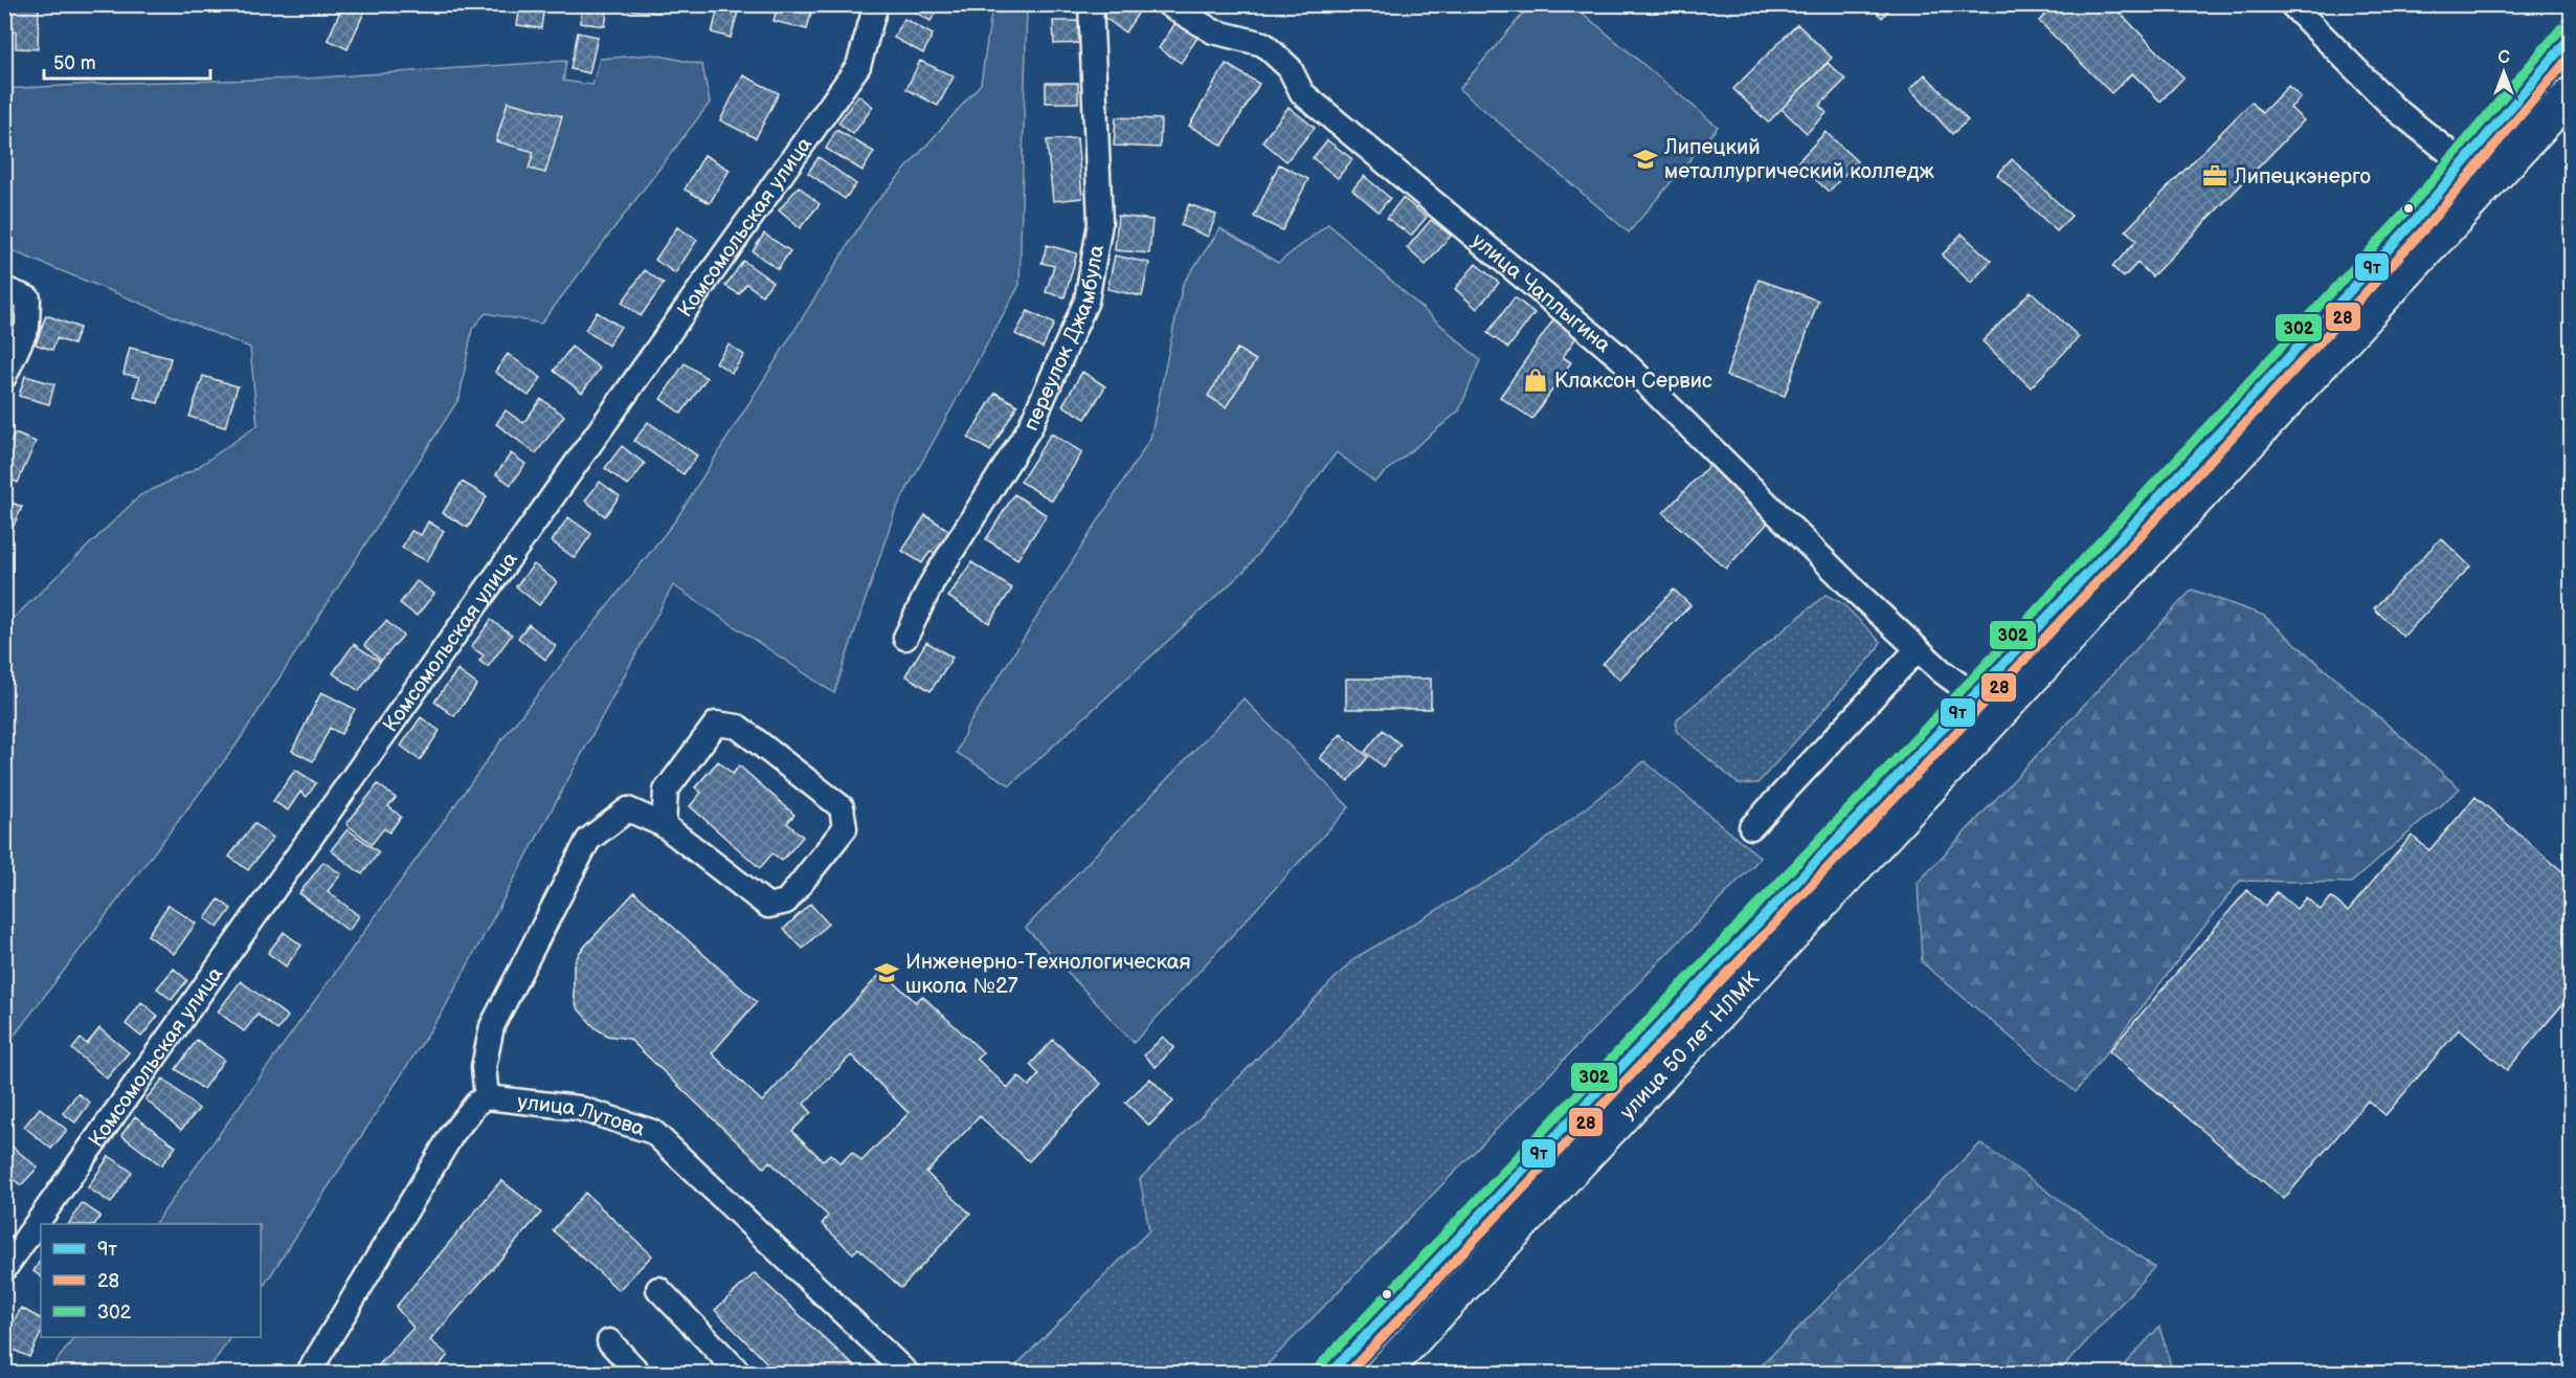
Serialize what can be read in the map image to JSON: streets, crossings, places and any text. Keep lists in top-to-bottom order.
{
  "streets": {
    "main road": ["улица 50 лет НЛМК"],
    "street": [
      "Комсомольская улица",
      "улица Чаплыгина",
      "переулок Джамбула",
      "улица Лутова"
    ]
  },
  "crossings": [
    ["улица Чаплыгина", "улица 50 лет НЛМК"]
  ],
  "places": {
    "school or university": ["Липецкий металлургический колледж", "Инженерно-Технологическая школа №27"],
    "office": ["Липецкэнерго"],
    "shop": ["Клаксон Сервис"]
  },
  "lines": ["transit line 302", "transit line 9т", "transit line 28"],
  "legend": ["9т", "28", "302"],
  "scale_bar": "50 m",
  "north": "top"
}
